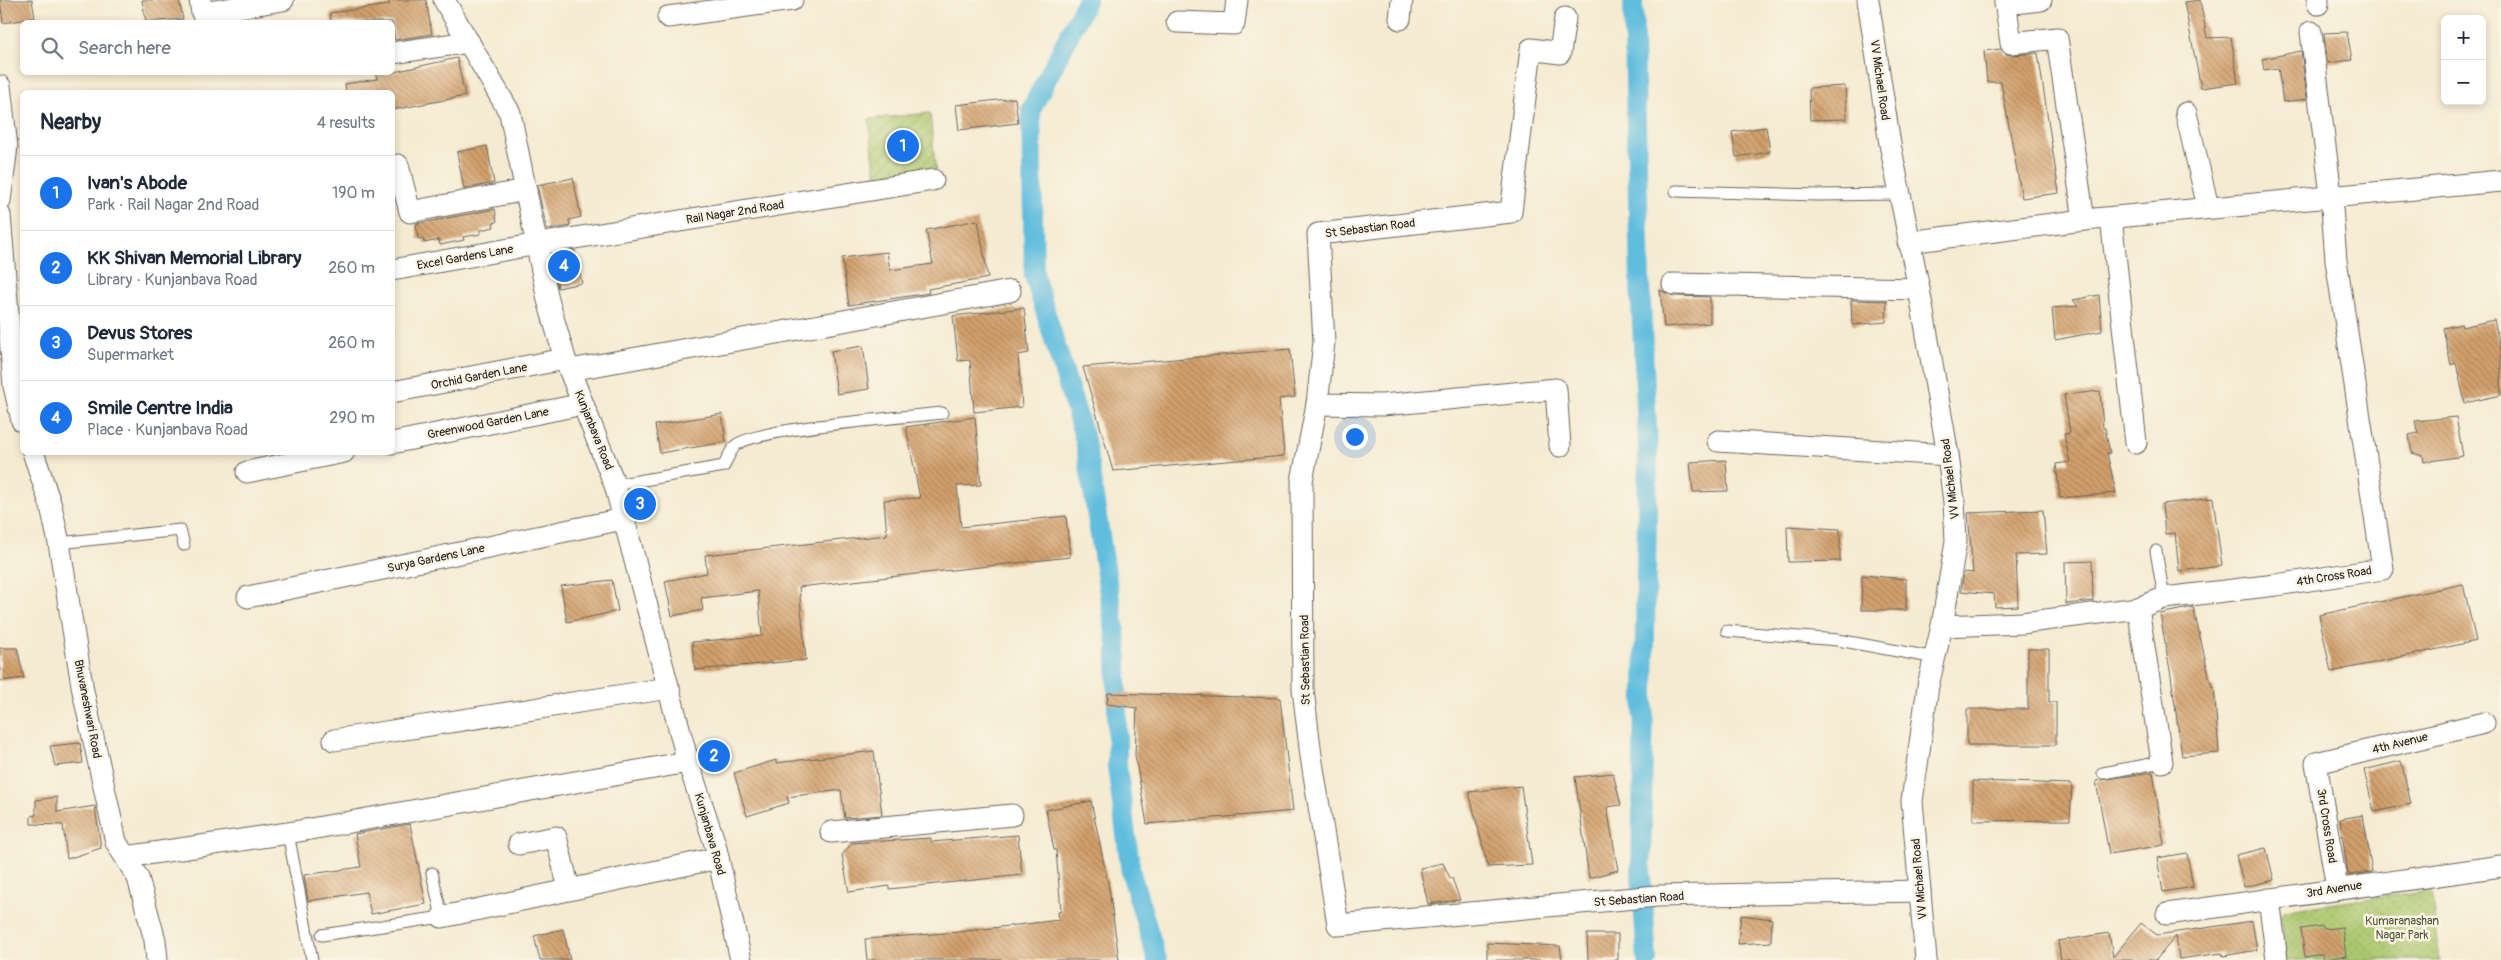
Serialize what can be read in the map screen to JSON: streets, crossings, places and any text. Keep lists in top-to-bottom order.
{
  "streets": {
    "street": [
      "VV Michael Road",
      "Rail Nagar 2nd Road",
      "St Sebastian Road",
      "Excel Gardens Lane",
      "Orchid Garden Lane",
      "Greenwood Garden Lane",
      "Kunjanbava Road",
      "Surya Gardens Lane",
      "4th Cross Road",
      "Bhuvaneshwari Road",
      "4th Avenue",
      "3rd Cross Road",
      "3rd Avenue"
    ]
  },
  "crossings": [
    ["VV Michael Road", "St Sebastian Road"],
    ["VV Michael Road", "4th Cross Road"],
    ["Rail Nagar 2nd Road", "Excel Gardens Lane"],
    ["Rail Nagar 2nd Road", "Kunjanbava Road"],
    ["Excel Gardens Lane", "Kunjanbava Road"],
    ["Orchid Garden Lane", "Kunjanbava Road"],
    ["Greenwood Garden Lane", "Kunjanbava Road"],
    ["Kunjanbava Road", "Surya Gardens Lane"],
    ["4th Avenue", "3rd Cross Road"],
    ["3rd Cross Road", "3rd Avenue"]
  ],
  "parks": ["Kumaranashan Nagar Park"],
  "page": {
    "map_buttons": ["+", "−"],
    "search": "Search here",
    "heading": ["Nearby", "4 results"],
    "pins": [
      "1",
      "4",
      "3",
      "2"
    ],
    "list": [
      {
        "mark": "1",
        "name": "Ivan's Abode",
        "note": "Park · Rail Nagar 2nd Road",
        "value": "190 m"
      },
      {
        "mark": "2",
        "name": "KK Shivan Memorial Library",
        "note": "Library · Kunjanbava Road",
        "value": "260 m"
      },
      {
        "mark": "3",
        "name": "Devus Stores",
        "note": "Supermarket",
        "value": "260 m"
      },
      {
        "mark": "4",
        "name": "Smile Centre India",
        "note": "Place · Kunjanbava Road",
        "value": "290 m"
      }
    ]
  }
}
